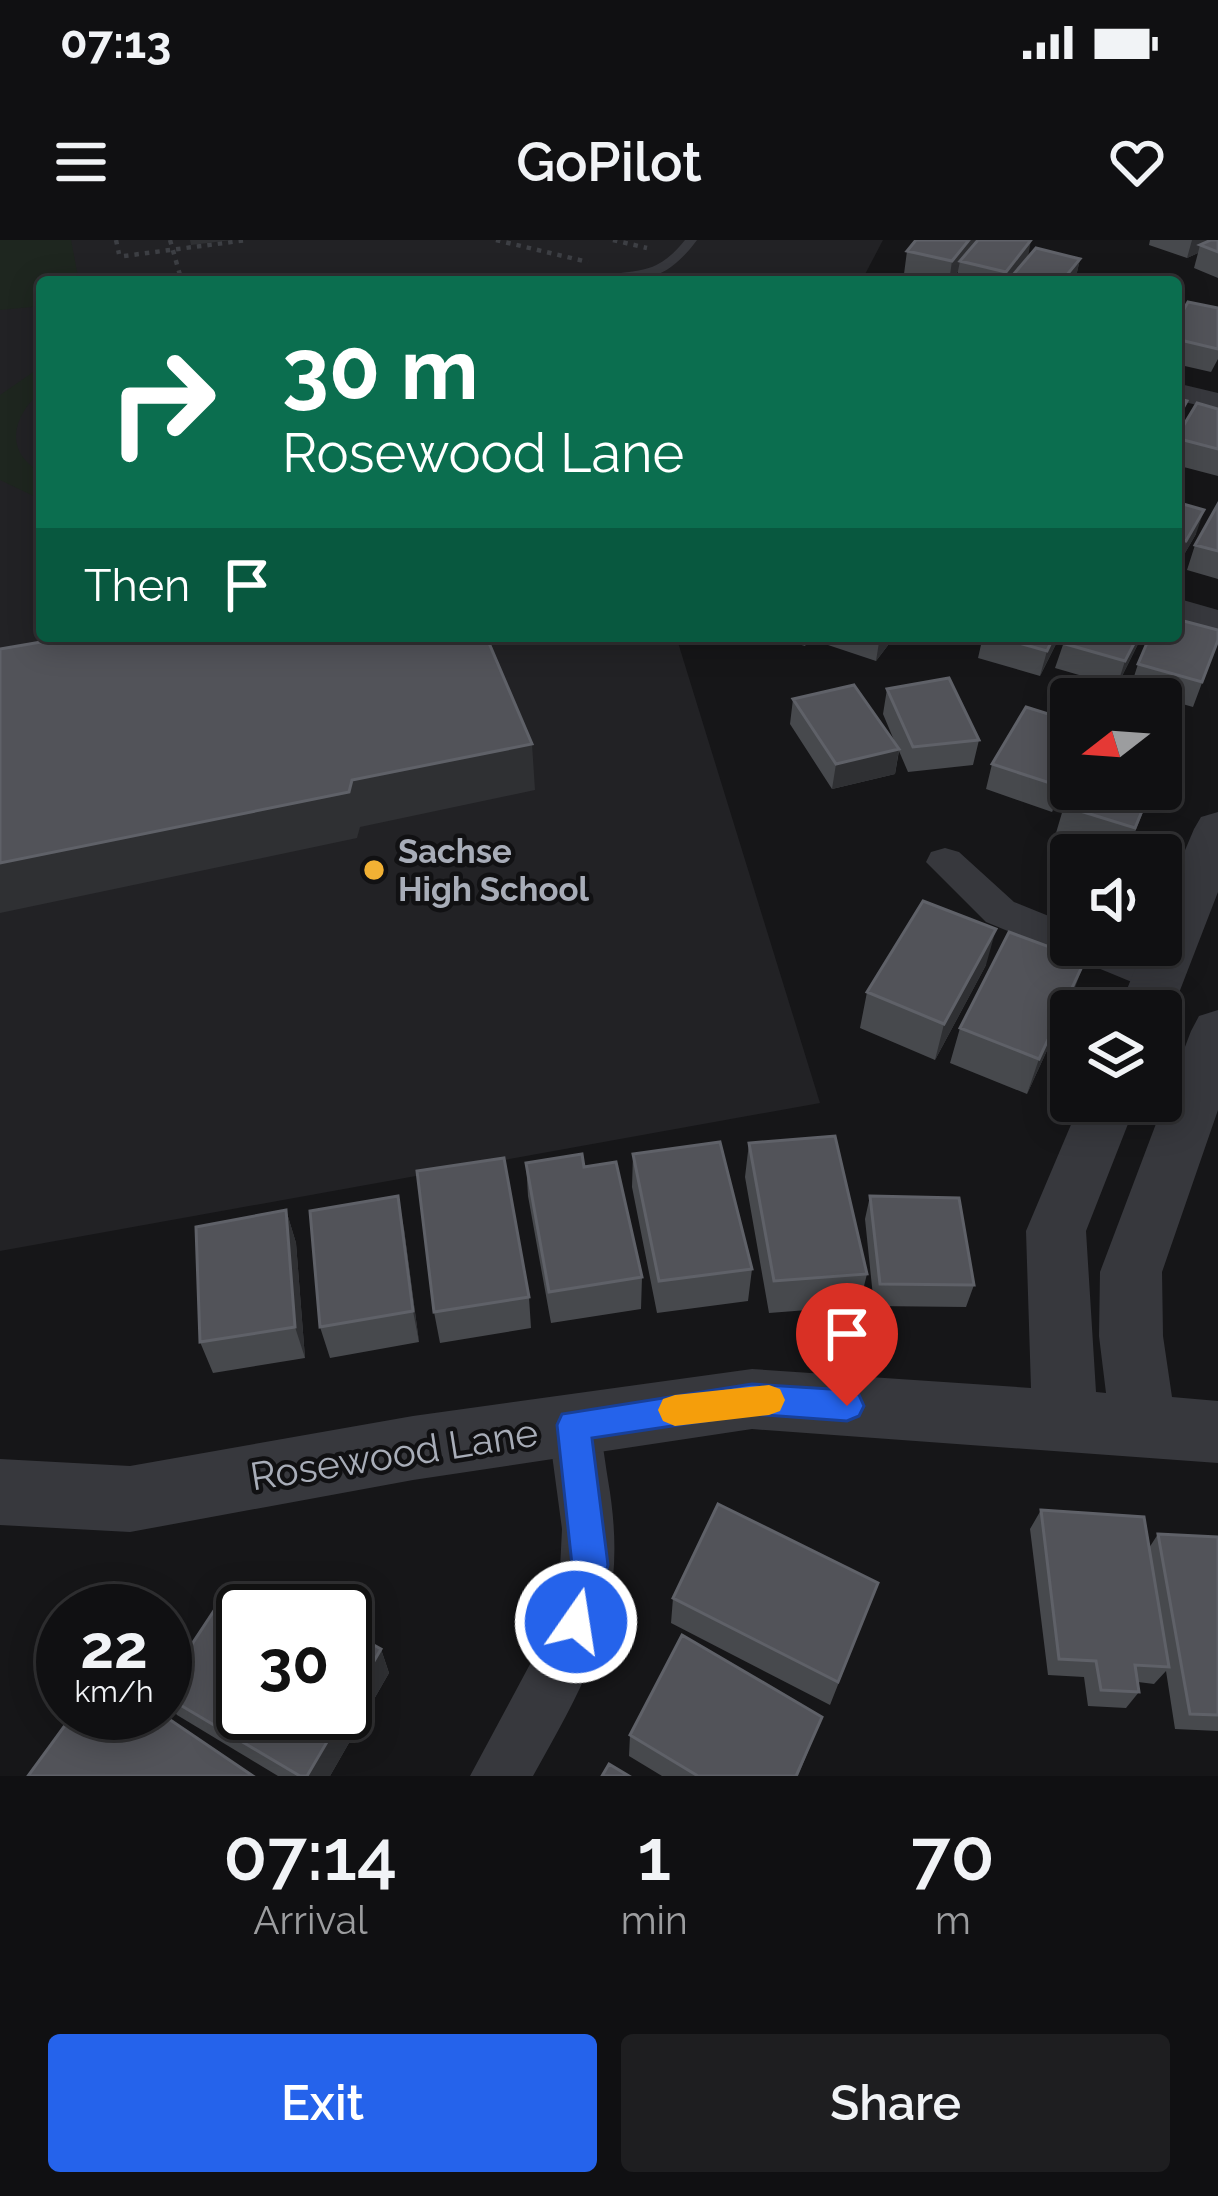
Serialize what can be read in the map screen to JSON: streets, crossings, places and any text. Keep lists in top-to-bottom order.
{
  "streets": {
    "street": ["Rosewood Lane"]
  },
  "places": ["Sachse High School"],
  "north": "left",
  "page": {
    "status": "07:13",
    "header": "GoPilot",
    "turn": ["30 m", "Rosewood Lane"],
    "then": "Then",
    "speed": "22 km/h",
    "limit": "30",
    "eta": [
      "07:14",
      "Arrival",
      "1",
      "min",
      "70",
      "m"
    ],
    "buttons": ["Exit", "Share"]
  }
}
